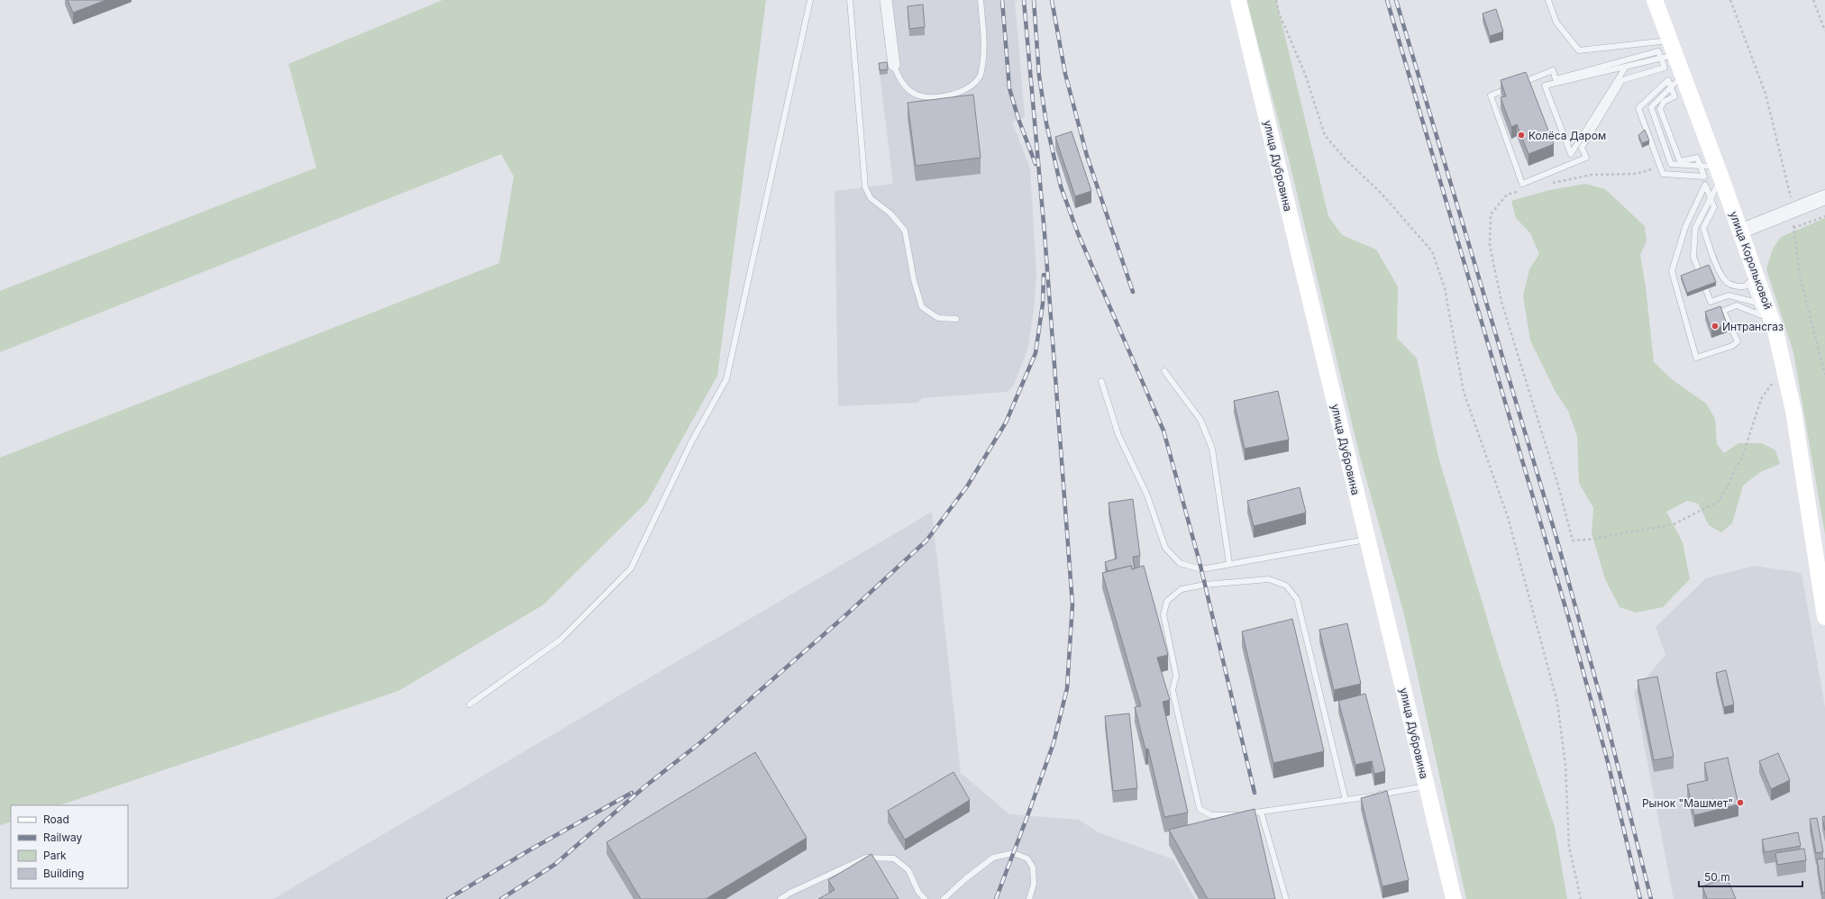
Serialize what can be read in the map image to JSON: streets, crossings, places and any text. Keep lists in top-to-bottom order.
{
  "streets": {
    "main road": ["улица Дубровина", "улица Корольковой"]
  },
  "places": ["Колёса Даром", "Интрансгаз", "Рынок \"Машмет\""],
  "legend": [
    "Road",
    "Railway",
    "Park",
    "Building"
  ],
  "scale_bar": "50 m"
}
